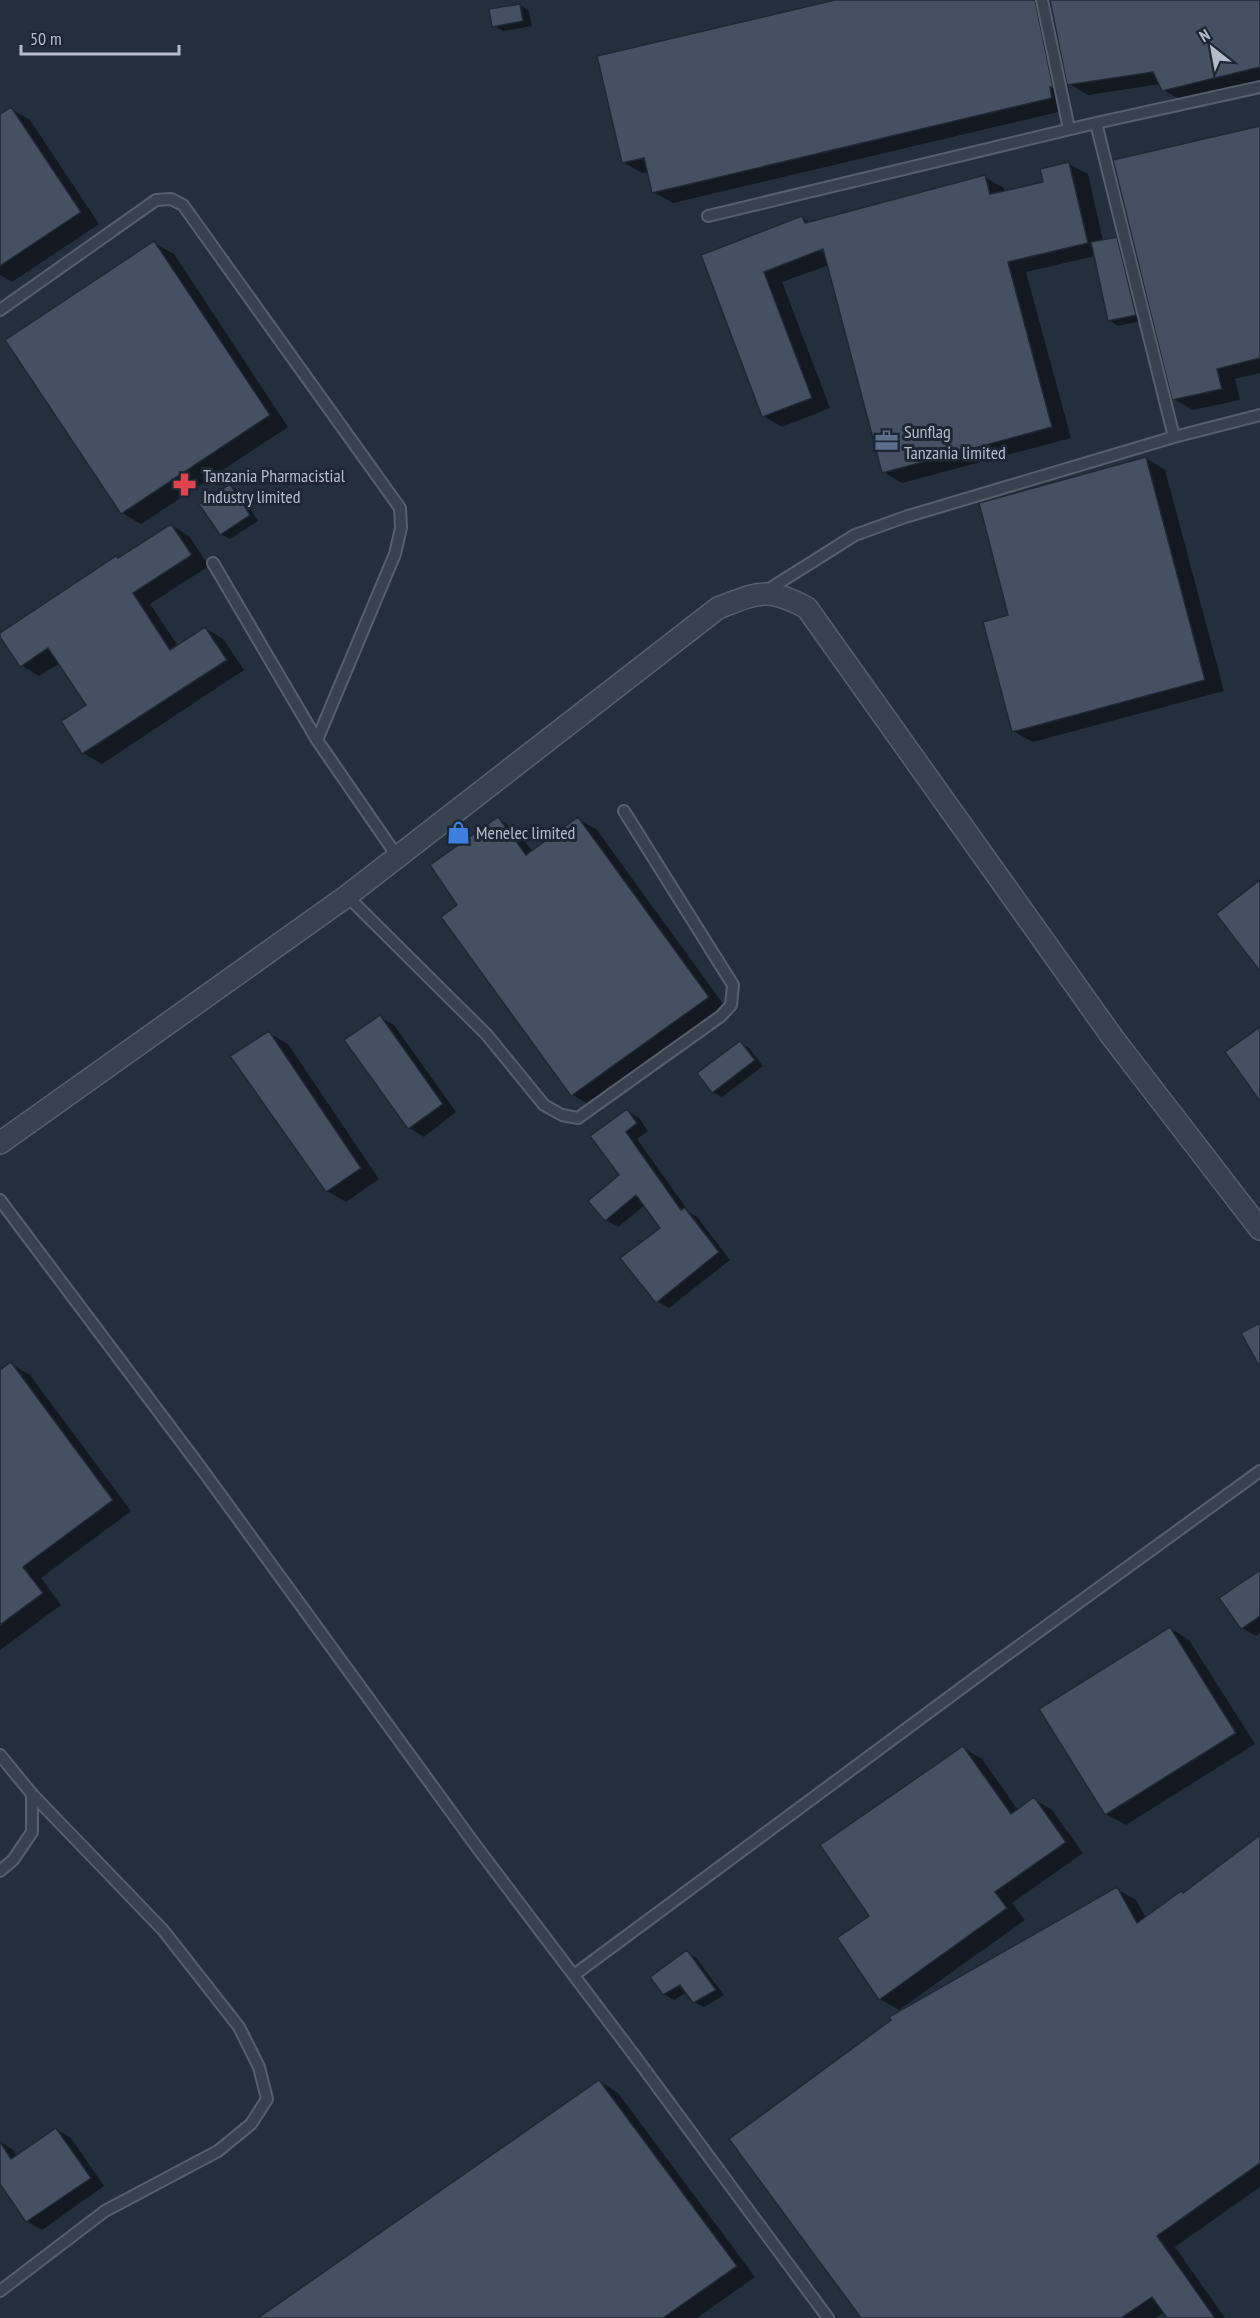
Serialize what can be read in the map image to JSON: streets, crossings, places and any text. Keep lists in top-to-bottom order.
{
  "places": {
    "office": ["Sunflag Tanzania limited"],
    "pharmacy": ["Tanzania Pharmacistial Industry limited"],
    "shop": ["Menelec limited"]
  },
  "scale_bar": "50 m",
  "north": "top left"
}
